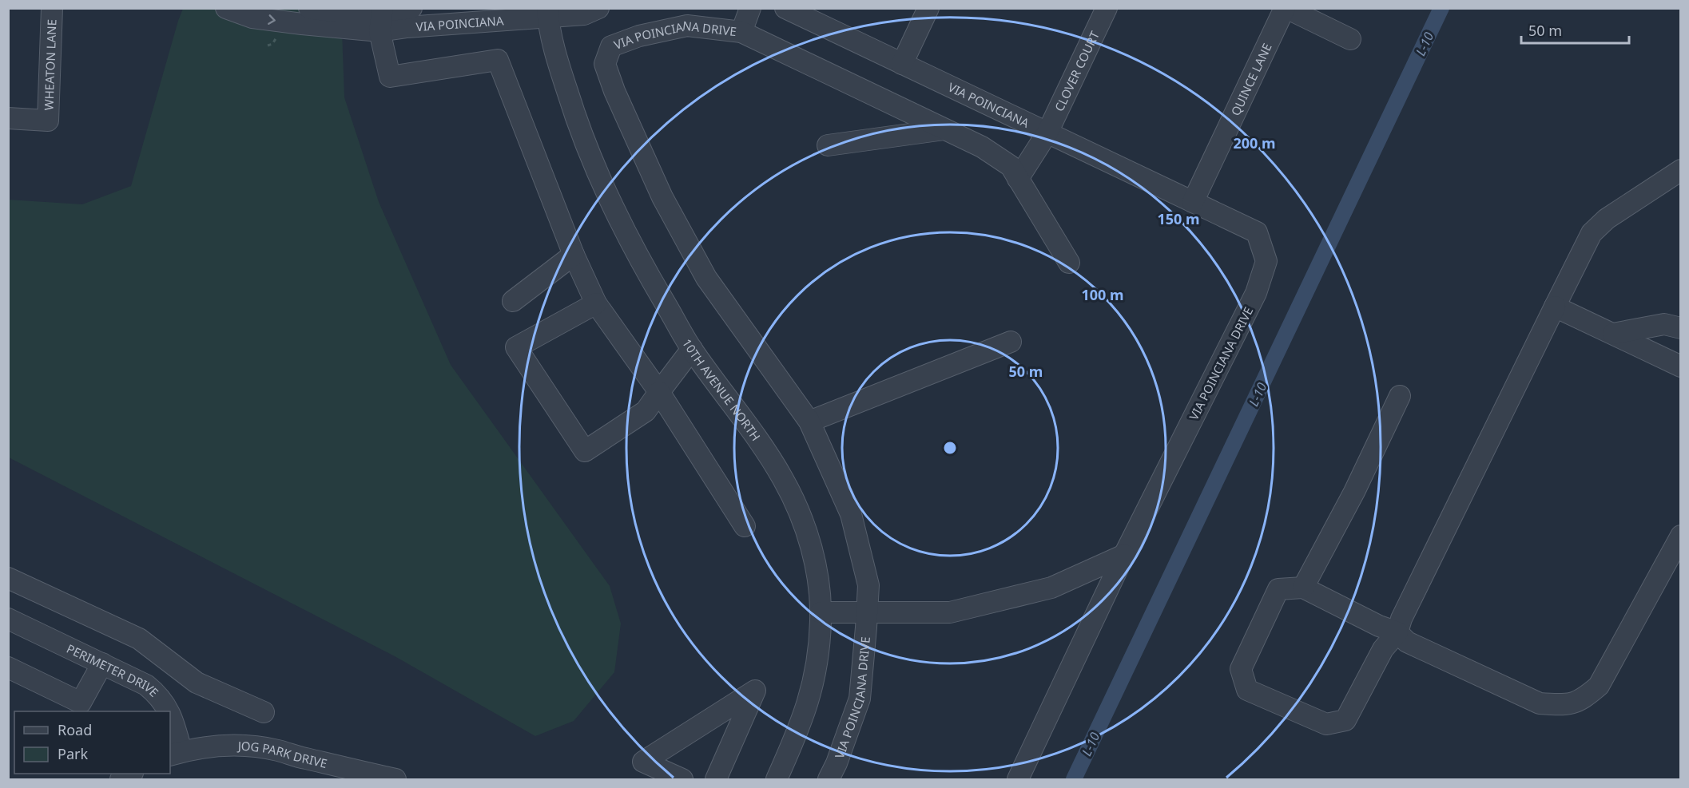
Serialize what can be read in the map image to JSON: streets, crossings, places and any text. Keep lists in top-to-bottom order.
{
  "streets": {
    "street": [
      "VIA POINCIANA",
      "VIA POINCIANA DRIVE",
      "WHEATON LANE",
      "CLOVER COURT",
      "QUINCE LANE",
      "10TH AVENUE NORTH",
      "PERIMETER DRIVE",
      "JOG PARK DRIVE"
    ]
  },
  "crossings": [
    ["VIA POINCIANA", "VIA POINCIANA DRIVE"],
    ["VIA POINCIANA", "CLOVER COURT"],
    ["VIA POINCIANA", "QUINCE LANE"],
    ["VIA POINCIANA", "10TH AVENUE NORTH"],
    ["VIA POINCIANA DRIVE", "QUINCE LANE"],
    ["PERIMETER DRIVE", "JOG PARK DRIVE"]
  ],
  "water": ["L-10"],
  "legend": ["Road", "Park"],
  "scale_bar": "50 m",
  "rings": [
    "200 m",
    "150 m",
    "100 m",
    "50 m"
  ]
}
